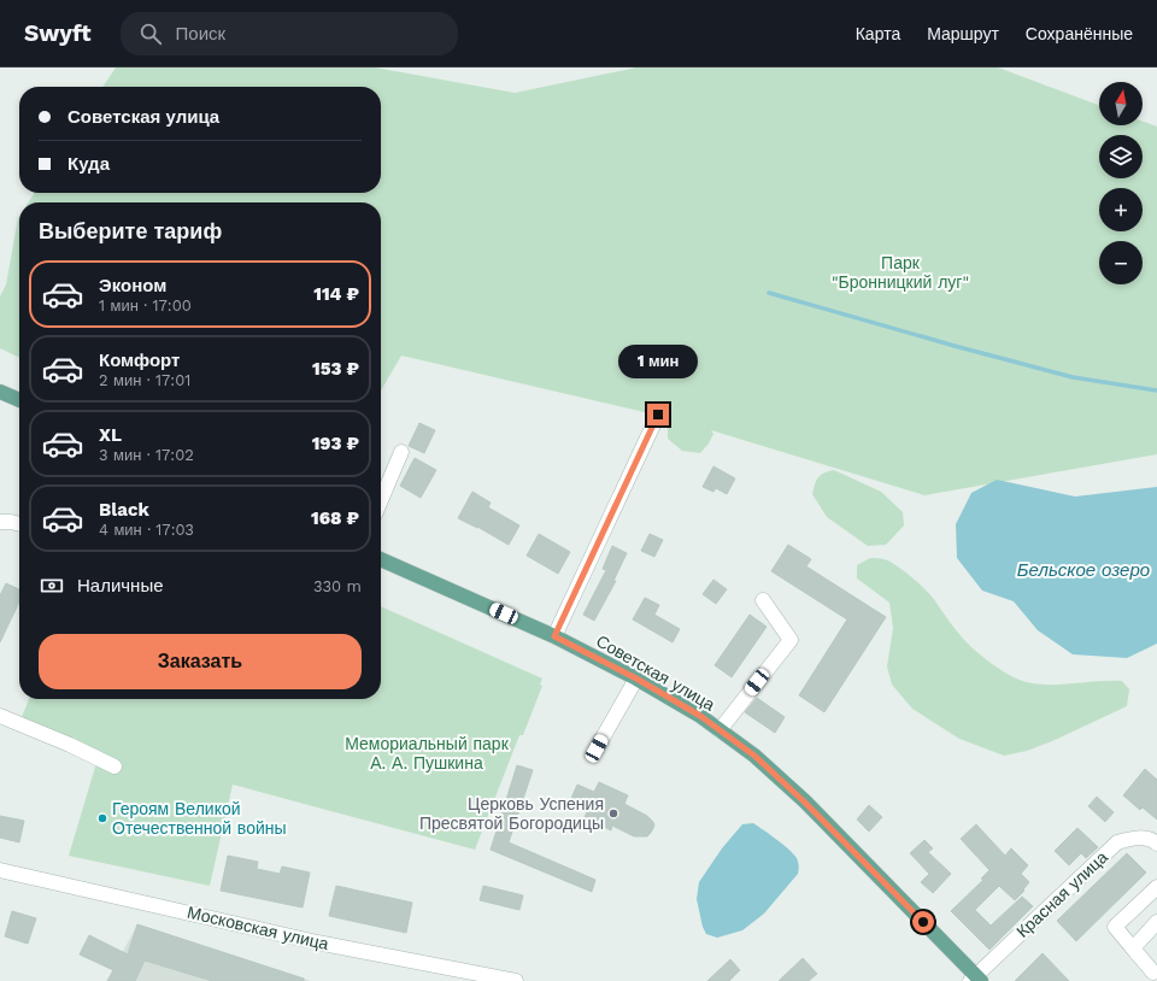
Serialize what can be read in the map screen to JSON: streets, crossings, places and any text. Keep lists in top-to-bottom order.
{
  "streets": {
    "main road": ["Советская улица"],
    "street": ["Красная улица", "Московская улица"]
  },
  "crossings": [
    ["Советская улица", "Красная улица"]
  ],
  "water": ["Бельское озеро"],
  "parks": ["Парк \"Бронницкий луг\"", "Мемориальный парк А. А. Пушкина"],
  "places": ["Церковь Успения Пресвятой Богородицы", "Героям Великой Отечественной войны"],
  "north": "top",
  "page": {
    "header": "Swyft",
    "search": "Поиск",
    "nav": ["Карта", "Маршрут", "Сохранённые"],
    "map_buttons": ["+", "−"],
    "banner": ["Советская улица", "Куда"],
    "heading": "Выберите тариф",
    "list": [
      {
        "name": "Эконом",
        "note": "1 мин · 17:00",
        "value": "114 ₽"
      },
      {
        "name": "Комфорт",
        "note": "2 мин · 17:01",
        "value": "153 ₽"
      },
      {
        "name": "XL",
        "note": "3 мин · 17:02",
        "value": "193 ₽"
      },
      {
        "name": "Black",
        "note": "4 мин · 17:03",
        "value": "168 ₽"
      }
    ],
    "bubble": "1 мин",
    "pay": ["Наличные", "330 m"],
    "buttons": "Заказать"
  }
}
